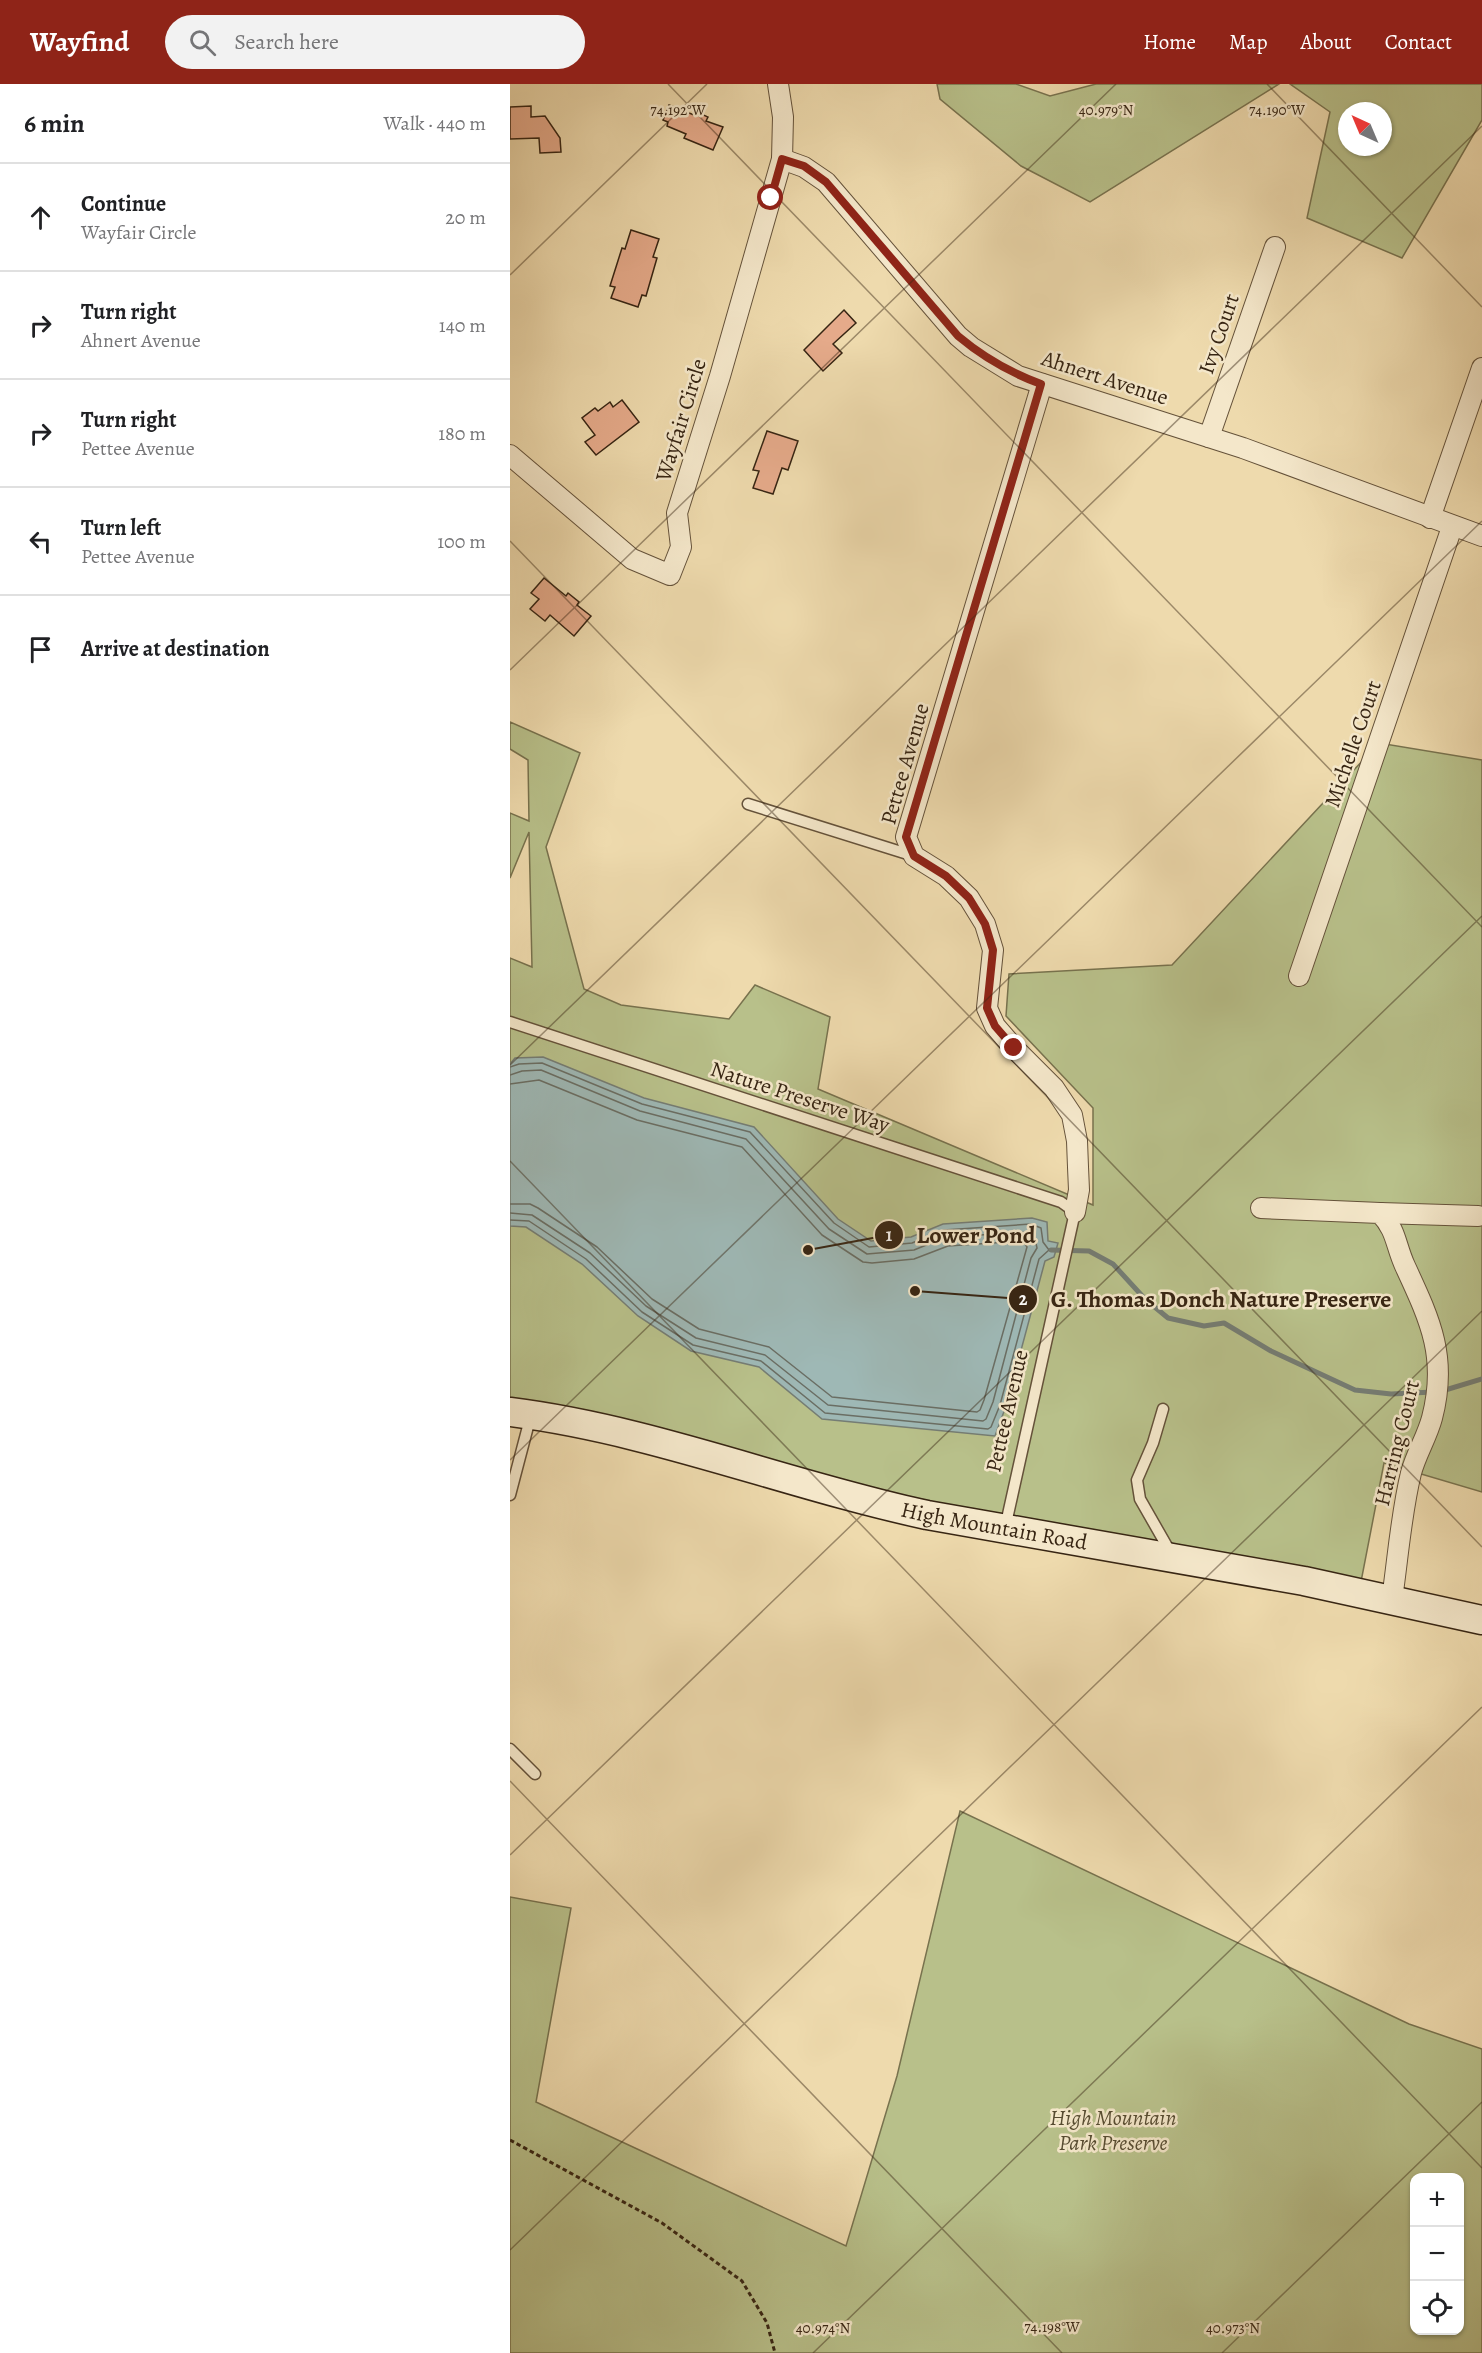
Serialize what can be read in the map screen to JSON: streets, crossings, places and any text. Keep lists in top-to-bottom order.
{
  "streets": {
    "main road": ["High Mountain Road"],
    "street": [
      "Ivy Court",
      "Ahnert Avenue",
      "Wayfair Circle",
      "Michelle Court",
      "Pettee Avenue",
      "Harring Court"
    ],
    "lane": ["Nature Preserve Way"]
  },
  "crossings": [
    ["Ivy Court", "Ahnert Avenue"],
    ["Ahnert Avenue", "Wayfair Circle"],
    ["Ahnert Avenue", "Michelle Court"],
    ["Ahnert Avenue", "Pettee Avenue"],
    ["Pettee Avenue", "Nature Preserve Way"],
    ["Pettee Avenue", "High Mountain Road"],
    ["Harring Court", "High Mountain Road"]
  ],
  "parks": ["High Mountain Park Preserve"],
  "places": ["Lower Pond", "G. Thomas Donch Nature Preserve"],
  "north": "top left",
  "page": {
    "header": "Wayfind",
    "search": "Search here",
    "nav": [
      "Home",
      "Map",
      "About",
      "Contact"
    ],
    "heading": ["6 min", "Walk · 440 m"],
    "list": [
      ["Continue", "Wayfair Circle", "20 m"],
      ["Turn right", "Ahnert Avenue", "140 m"],
      ["Turn right", "Pettee Avenue", "180 m"],
      ["Turn left", "Pettee Avenue", "100 m"],
      "Arrive at destination"
    ],
    "map_buttons": ["+", "−"]
  },
  "coordinates": [
    "40.979°N",
    "74.192°W",
    "74.190°W",
    "74.198°W",
    "40.974°N",
    "40.973°N"
  ]
}
